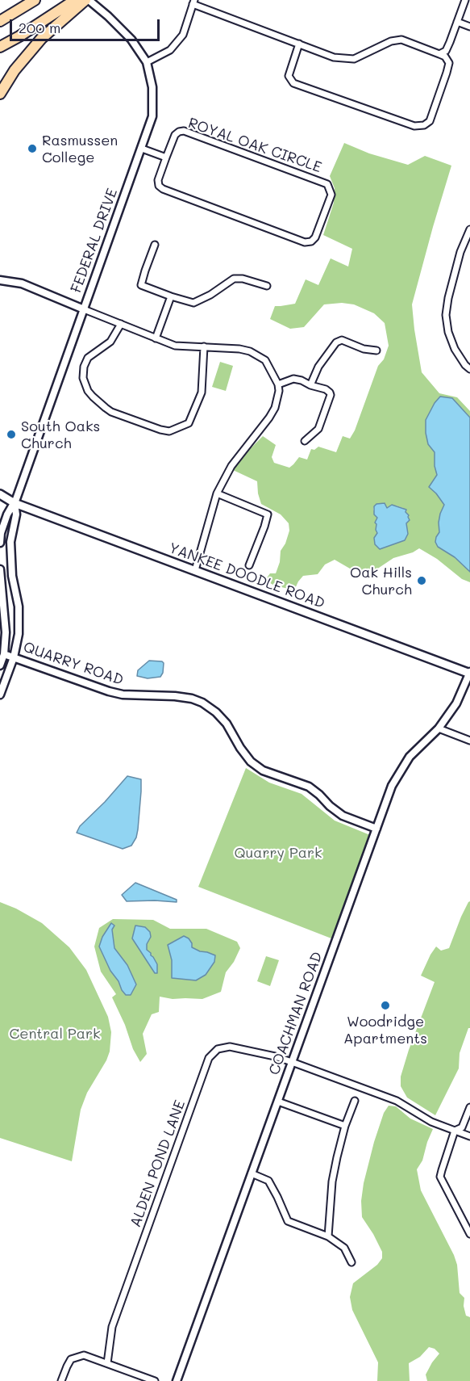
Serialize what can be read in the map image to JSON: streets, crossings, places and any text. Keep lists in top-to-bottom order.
{
  "streets": {
    "main road": ["YANKEE DOODLE ROAD"],
    "street": [
      "ROYAL OAK CIRCLE",
      "FEDERAL DRIVE",
      "QUARRY ROAD",
      "COACHMAN ROAD",
      "ALDEN POND LANE"
    ]
  },
  "crossings": [
    ["FEDERAL DRIVE", "YANKEE DOODLE ROAD"],
    ["YANKEE DOODLE ROAD", "COACHMAN ROAD"],
    ["QUARRY ROAD", "COACHMAN ROAD"],
    ["COACHMAN ROAD", "ALDEN POND LANE"]
  ],
  "parks": ["Quarry Park", "Central Park"],
  "places": [
    "Rasmussen College",
    "South Oaks Church",
    "Oak Hills Church",
    "Woodridge Apartments"
  ],
  "scale_bar": "200 m"
}
